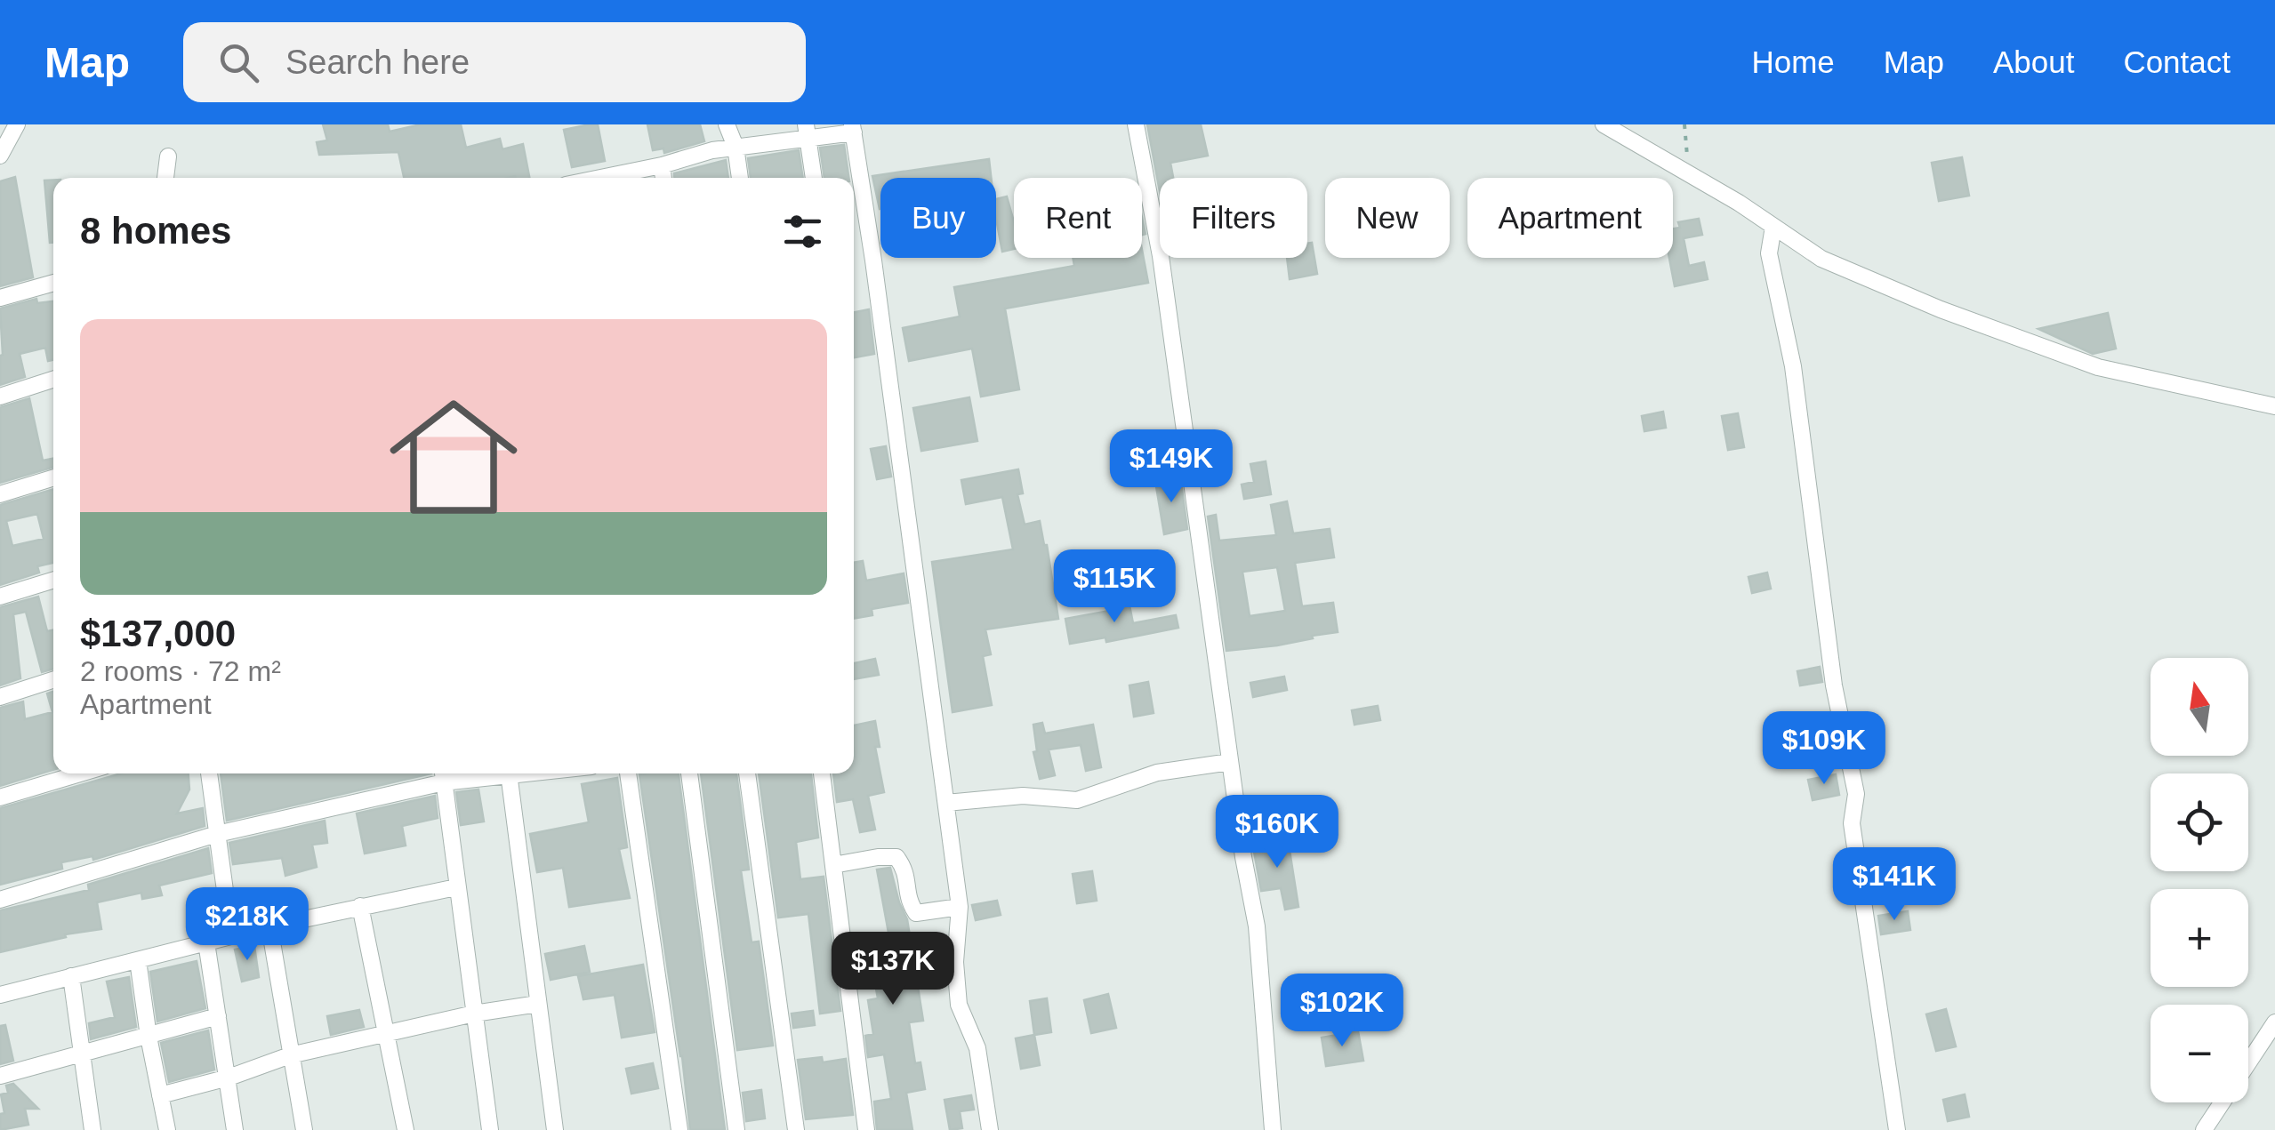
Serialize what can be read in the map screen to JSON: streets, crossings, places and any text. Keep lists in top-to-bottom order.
{
  "north": "top",
  "page": {
    "header": "Map",
    "search": "Search here",
    "nav": [
      "Home",
      "Map",
      "About",
      "Contact"
    ],
    "chip": [
      "Buy",
      "Rent",
      "Filters",
      "New",
      "Apartment"
    ],
    "heading": "8 homes",
    "list": [
      {
        "name": "$137,000",
        "note": "2 rooms · 72 m² · Apartment"
      }
    ],
    "price": [
      "$149K",
      "$115K",
      "$109K",
      "$160K",
      "$141K",
      "$218K",
      "$137K",
      "$102K"
    ],
    "map_buttons": ["+", "−"]
  }
}
